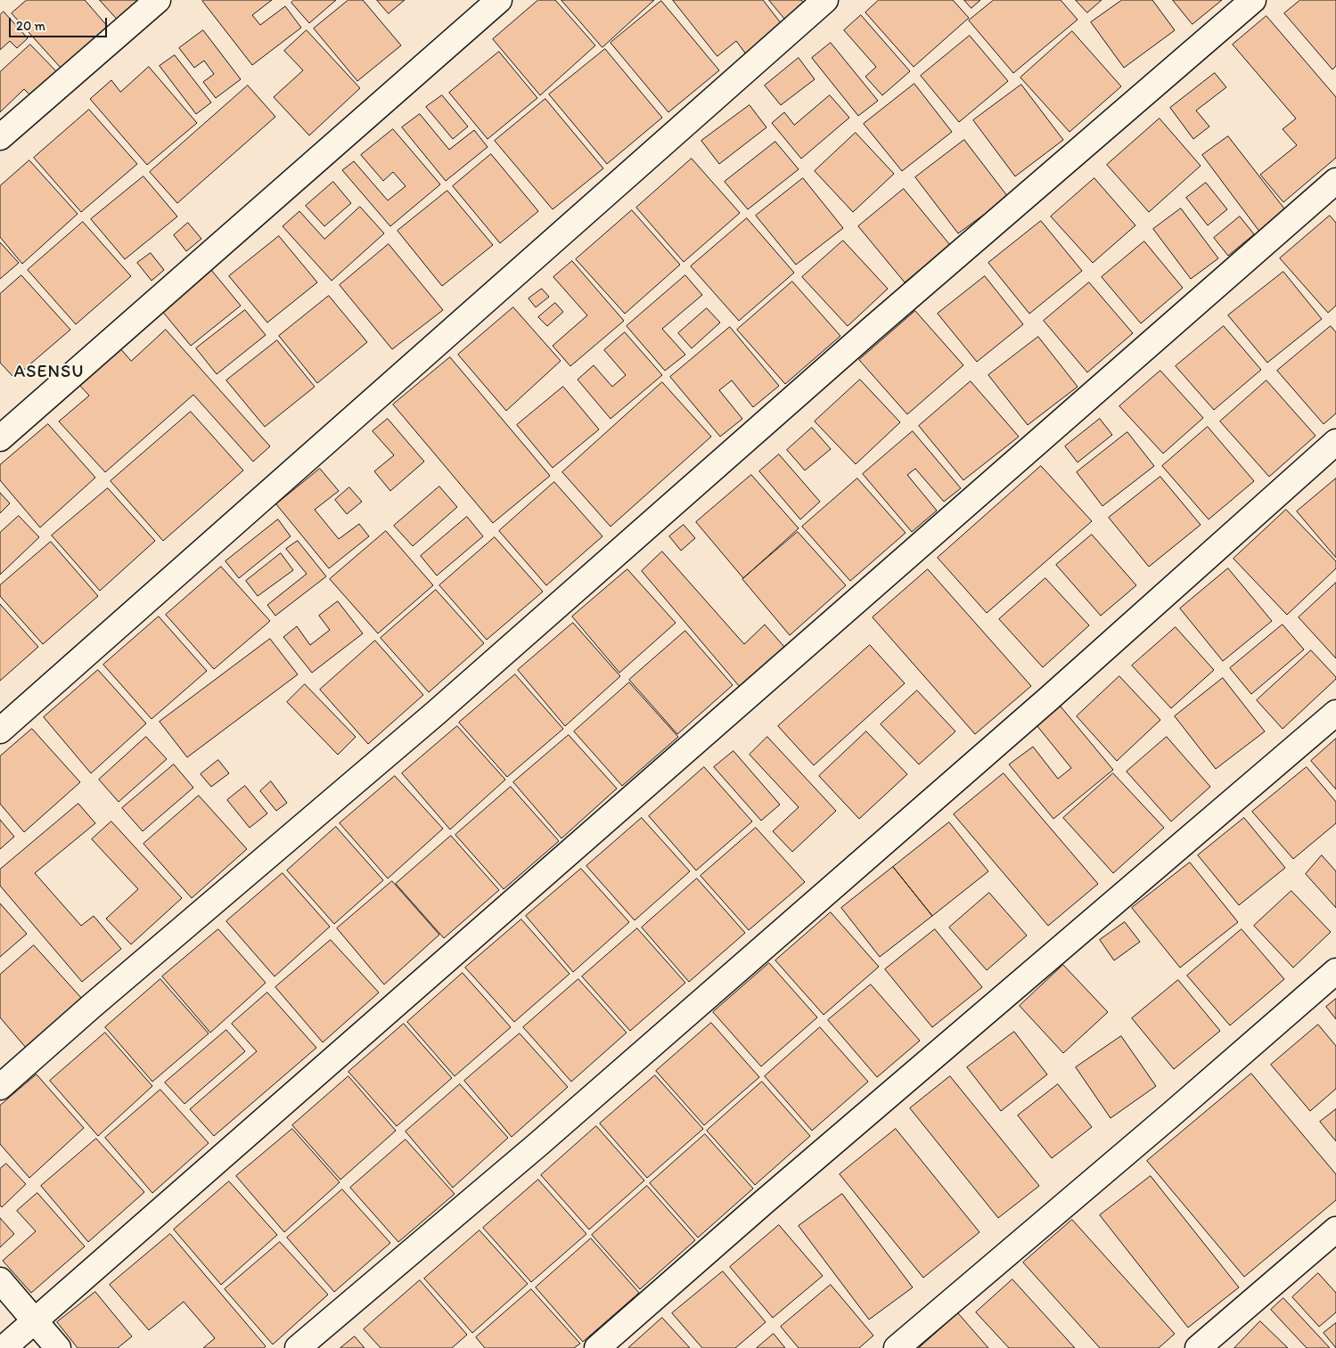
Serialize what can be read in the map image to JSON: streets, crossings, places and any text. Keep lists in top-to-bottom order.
{
  "districts": ["ASENSU"],
  "scale_bar": "20 m"
}
